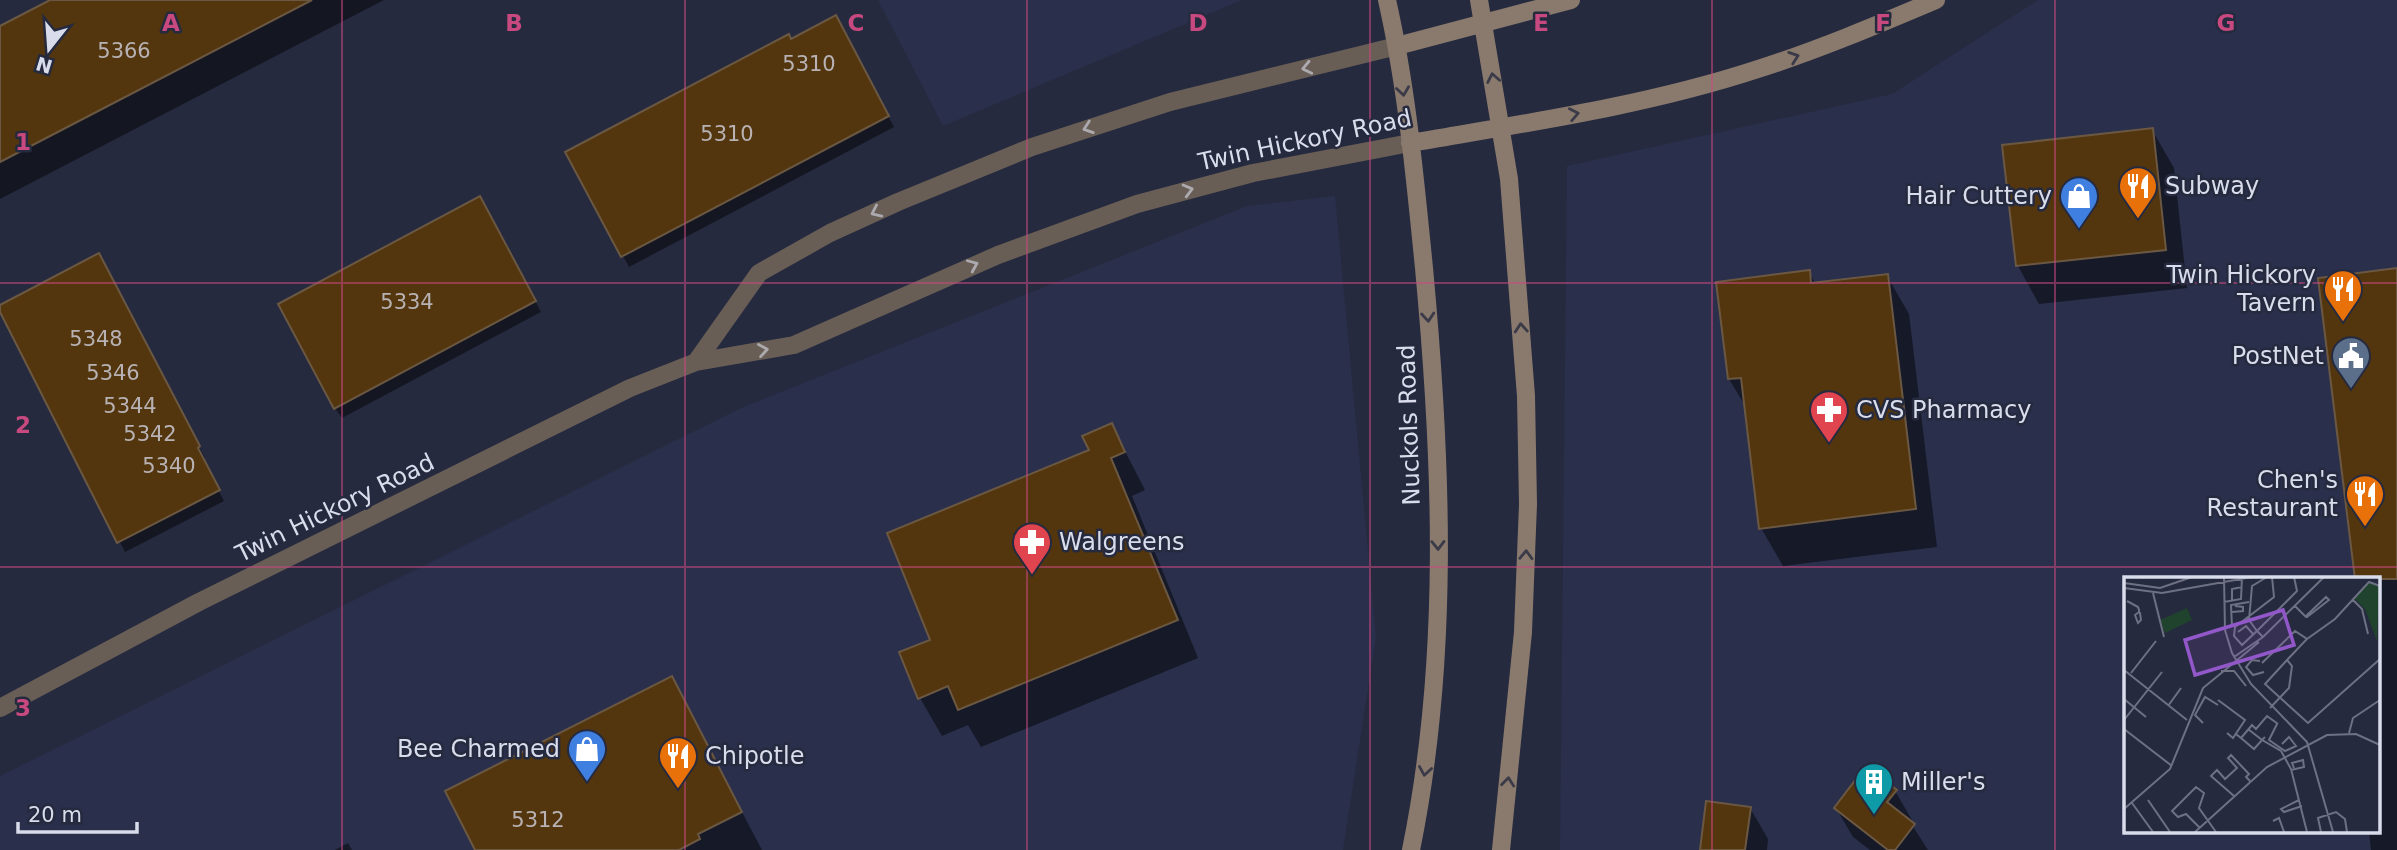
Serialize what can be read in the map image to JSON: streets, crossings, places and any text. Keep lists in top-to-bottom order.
{
  "streets": {
    "main road": ["Twin Hickory Road", "Nuckols Road"]
  },
  "crossings": [
    ["Twin Hickory Road", "Nuckols Road"]
  ],
  "one_way": ["Twin Hickory Road"],
  "places": {
    "restaurant": [
      "Subway",
      "Twin Hickory Tavern",
      "Chen's Restaurant",
      "Chipotle"
    ],
    "shop": ["Hair Cuttery", "Bee Charmed"],
    "public building": ["PostNet"],
    "pharmacy": ["CVS Pharmacy", "Walgreens"],
    "building": ["Miller's"]
  },
  "house_numbers": [
    "5366",
    "5310",
    "5310",
    "5334",
    "5348",
    "5346",
    "5344",
    "5342",
    "5340",
    "5312"
  ],
  "scale_bar": "20 m",
  "north": "bottom",
  "grid": {
    "columns": [
      "A",
      "B",
      "C",
      "D",
      "E",
      "F",
      "G"
    ],
    "rows": ["1", "2", "3"]
  }
}
